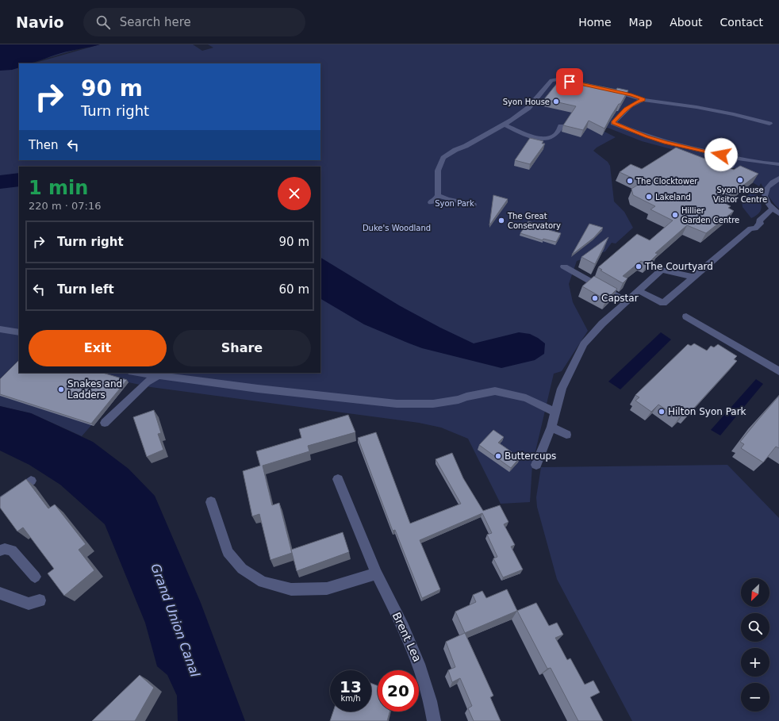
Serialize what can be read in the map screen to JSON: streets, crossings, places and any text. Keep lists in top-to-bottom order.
{
  "streets": {
    "street": ["Brent Lea"]
  },
  "water": ["Grand Union Canal"],
  "parks": ["Syon Park", "Duke's Woodland"],
  "places": [
    "Syon House",
    "Syon House Visitor Centre",
    "The Clocktower",
    "Lakeland",
    "Hillier Garden Centre",
    "The Great Conservatory",
    "The Courtyard",
    "Capstar",
    "Snakes and Ladders",
    "Hilton Syon Park",
    "Buttercups"
  ],
  "north": "bottom left",
  "page": {
    "header": "Navio",
    "search": "Search here",
    "nav": [
      "Home",
      "Map",
      "About",
      "Contact"
    ],
    "turn": ["90 m", "Turn right"],
    "then": "Then",
    "heading": ["1 min", "220 m · 07:16"],
    "list": [
      {
        "name": "Turn right",
        "value": "90 m"
      },
      {
        "name": "Turn left",
        "value": "60 m"
      }
    ],
    "buttons": ["Exit", "Share"],
    "map_buttons": ["+", "−"],
    "speed": "13 km/h",
    "limit": "20"
  }
}
